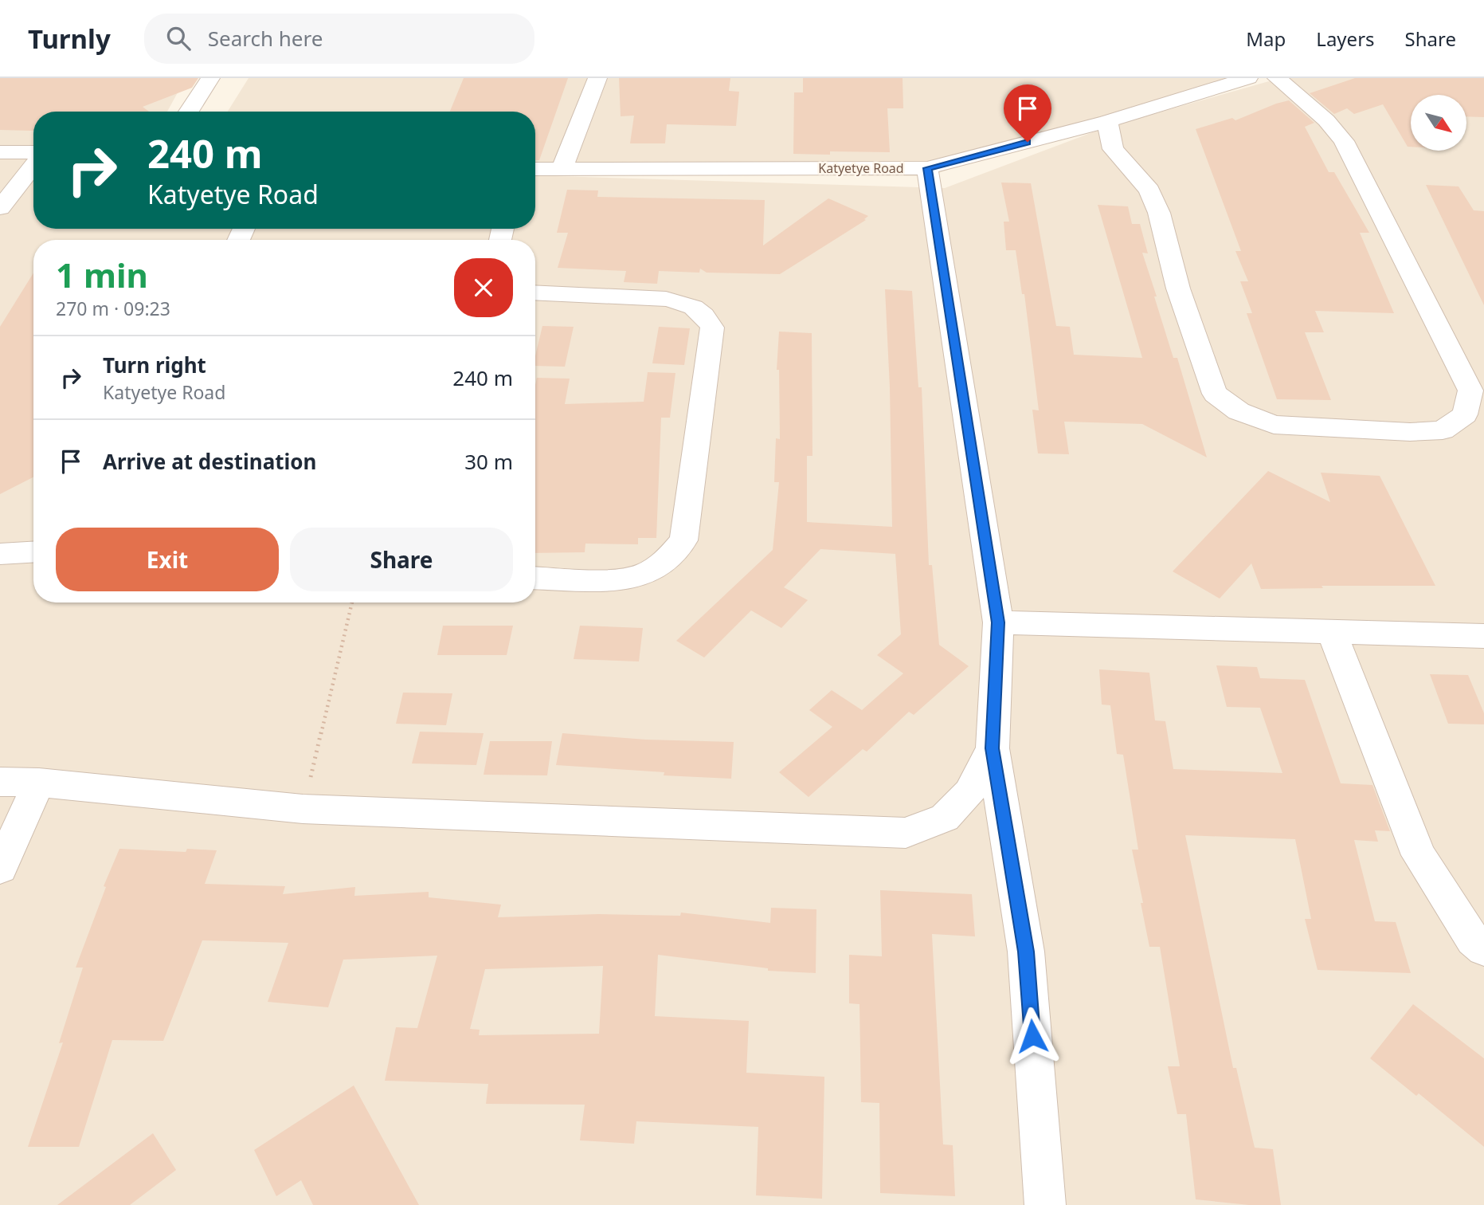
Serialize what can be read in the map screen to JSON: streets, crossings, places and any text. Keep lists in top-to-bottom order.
{
  "streets": {
    "street": ["Katyetye Road"]
  },
  "north": "bottom right",
  "page": {
    "header": "Turnly",
    "search": "Search here",
    "nav": ["Map", "Layers", "Share"],
    "turn": ["240 m", "Katyetye Road"],
    "heading": ["1 min", "270 m · 09:23"],
    "list": [
      {
        "name": "Turn right",
        "note": "Katyetye Road",
        "value": "240 m"
      },
      {
        "name": "Arrive at destination",
        "value": "30 m"
      }
    ],
    "buttons": ["Exit", "Share"]
  }
}
